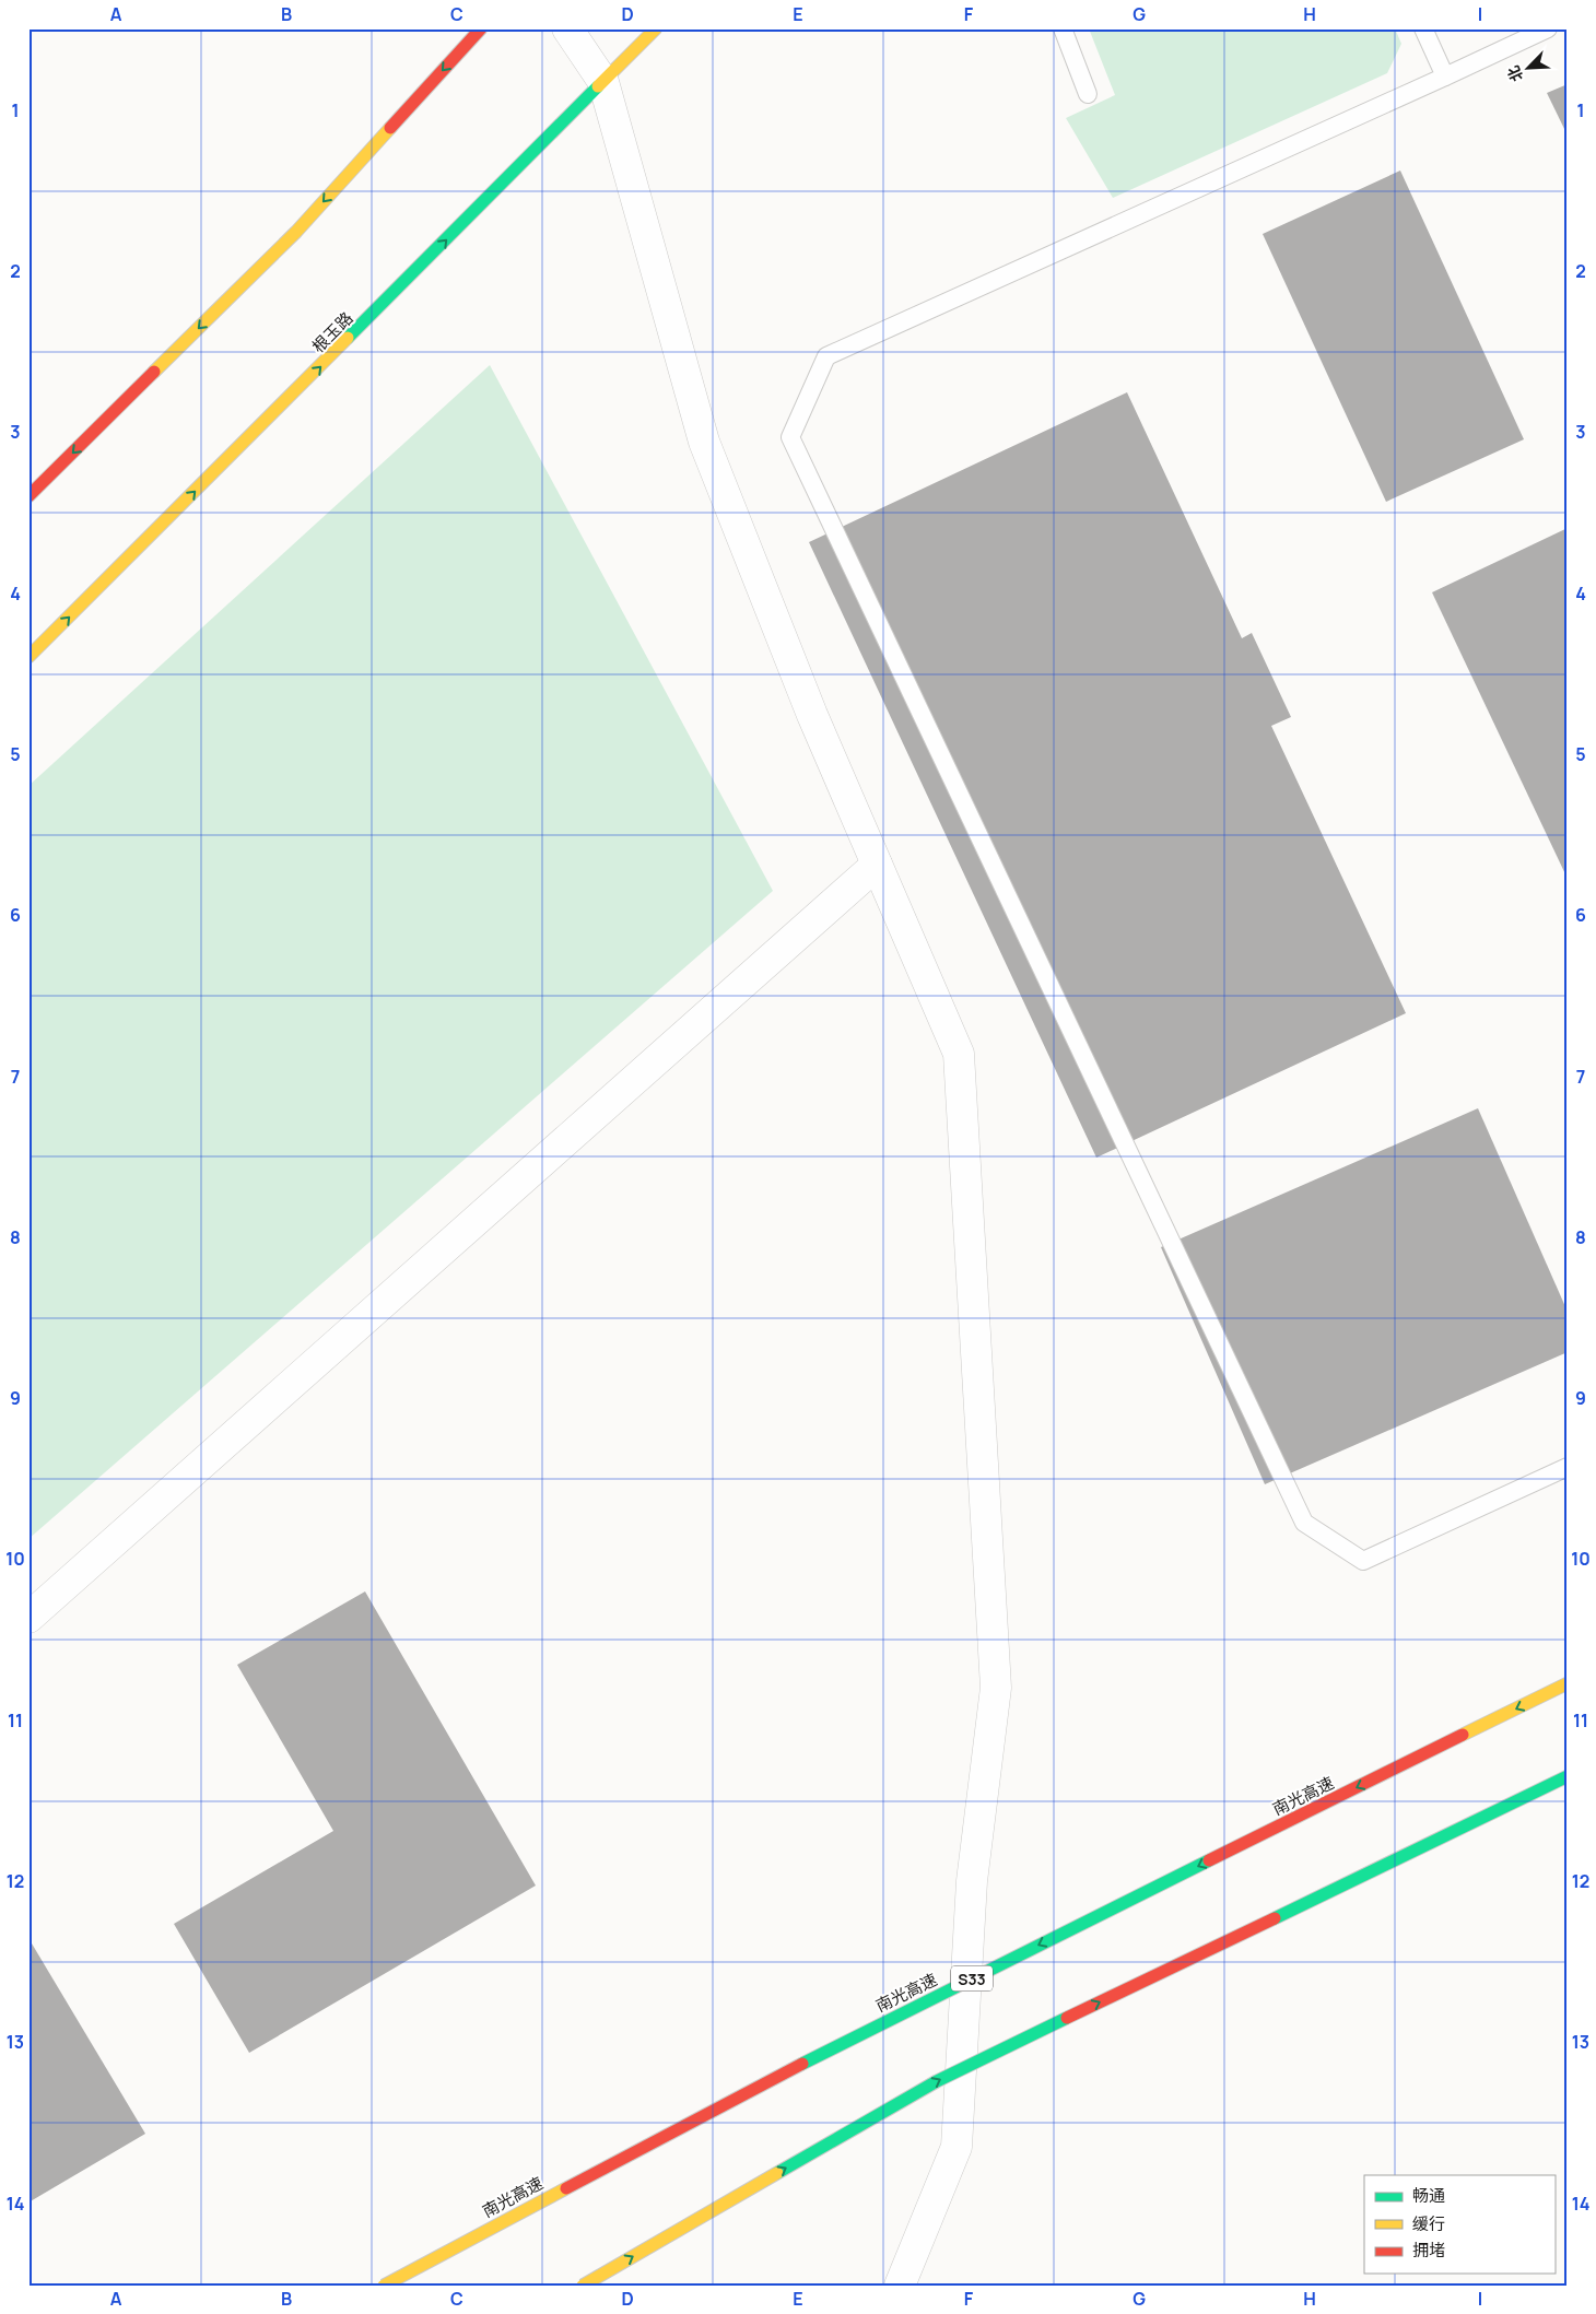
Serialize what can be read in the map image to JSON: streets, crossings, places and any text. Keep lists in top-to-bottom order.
{
  "streets": {
    "main road": ["根玉路", "南光高速", "S33"]
  },
  "one_way": ["根玉路"],
  "legend": ["畅通", "缓行", "拥堵"],
  "north": "bottom left",
  "grid": {
    "columns": [
      "A",
      "B",
      "C",
      "D",
      "E",
      "F",
      "G",
      "H",
      "I"
    ],
    "rows": [
      "1",
      "2",
      "3",
      "4",
      "5",
      "6",
      "7",
      "8",
      "9",
      "10",
      "11",
      "12",
      "13",
      "14"
    ]
  }
}
